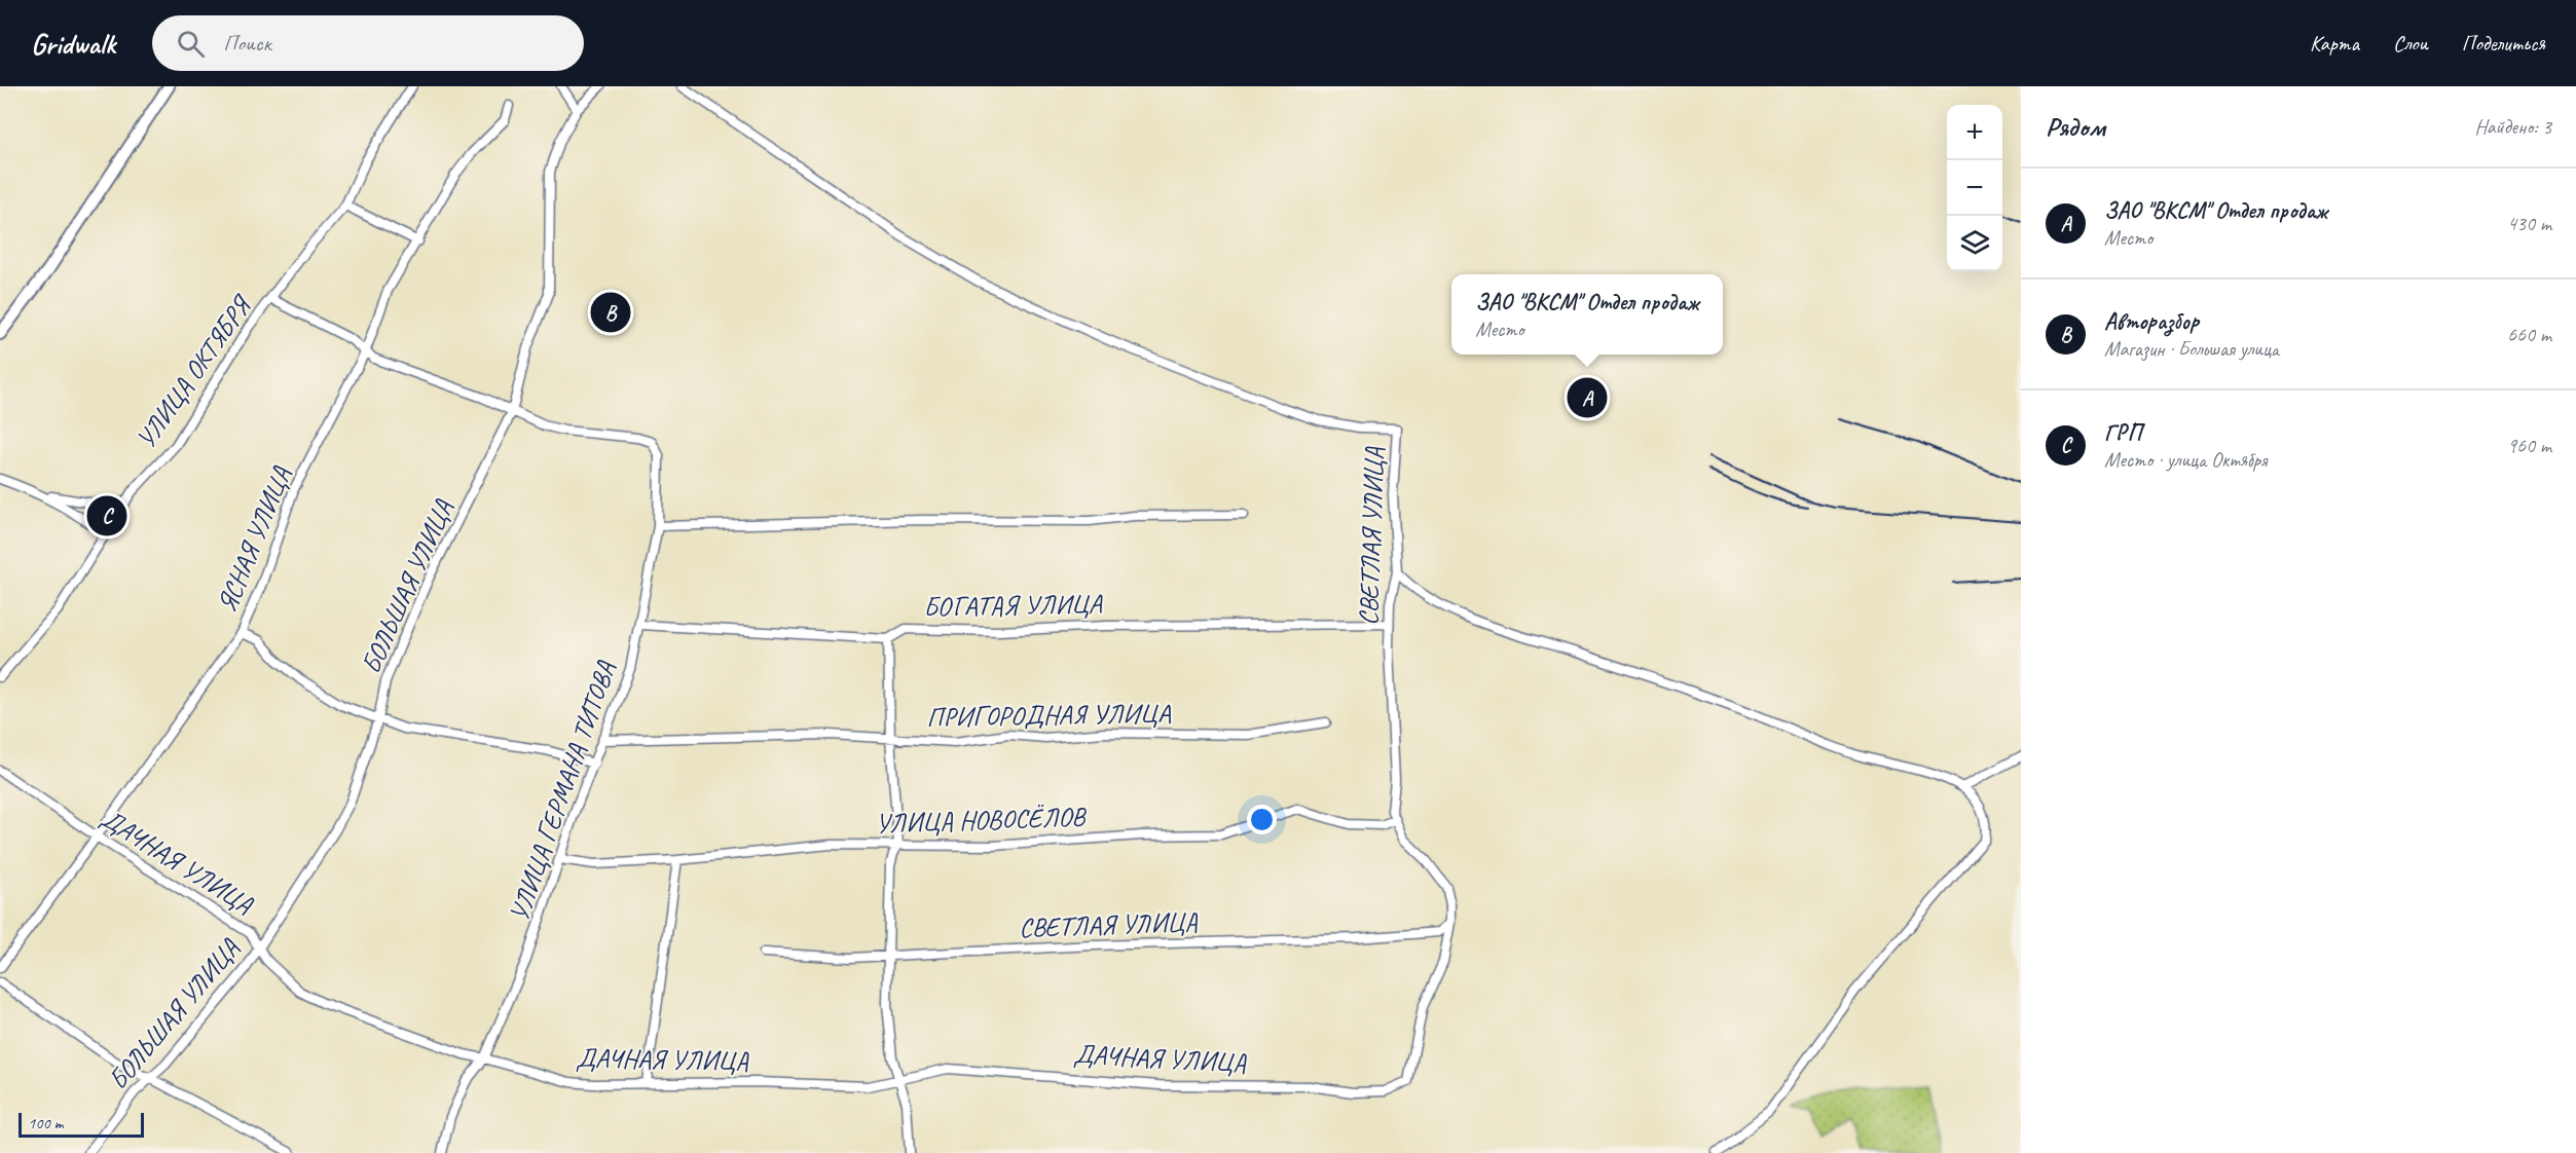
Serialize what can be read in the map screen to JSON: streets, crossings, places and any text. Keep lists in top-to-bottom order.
{
  "streets": {
    "street": [
      "УЛИЦА ОКТЯБРЯ",
      "СВЕТЛАЯ УЛИЦА",
      "ЯСНАЯ УЛИЦА",
      "БОЛЬШАЯ УЛИЦА",
      "БОГАТАЯ УЛИЦА",
      "ПРИГОРОДНАЯ УЛИЦА",
      "УЛИЦА ГЕРМАНА ТИТОВА",
      "УЛИЦА НОВОСЁЛОВ",
      "ДАЧНАЯ УЛИЦА"
    ]
  },
  "crossings": [
    ["СВЕТЛАЯ УЛИЦА", "БОГАТАЯ УЛИЦА"],
    ["СВЕТЛАЯ УЛИЦА", "УЛИЦА НОВОСЁЛОВ"],
    ["СВЕТЛАЯ УЛИЦА", "ДАЧНАЯ УЛИЦА"],
    ["ЯСНАЯ УЛИЦА", "ДАЧНАЯ УЛИЦА"],
    ["БОЛЬШАЯ УЛИЦА", "УЛИЦА ГЕРМАНА ТИТОВА"],
    ["БОЛЬШАЯ УЛИЦА", "ДАЧНАЯ УЛИЦА"],
    ["БОГАТАЯ УЛИЦА", "УЛИЦА ГЕРМАНА ТИТОВА"],
    ["ПРИГОРОДНАЯ УЛИЦА", "УЛИЦА ГЕРМАНА ТИТОВА"],
    ["УЛИЦА ГЕРМАНА ТИТОВА", "УЛИЦА НОВОСЁЛОВ"],
    ["УЛИЦА ГЕРМАНА ТИТОВА", "ДАЧНАЯ УЛИЦА"]
  ],
  "scale_bar": "100 m",
  "page": {
    "header": "Gridwalk",
    "search": "Поиск",
    "nav": ["Карта", "Слои", "Поделиться"],
    "heading": ["Рядом", "Найдено: 3"],
    "map_buttons": ["+", "−"],
    "list": [
      {
        "mark": "A",
        "name": "ЗАО \"ВКСМ\" Отдел продаж",
        "note": "Место",
        "value": "430 m"
      },
      {
        "mark": "B",
        "name": "Авторазбор",
        "note": "Магазин · Большая улица",
        "value": "660 m"
      },
      {
        "mark": "C",
        "name": "ГРП",
        "note": "Место · улица Октября",
        "value": "960 m"
      }
    ],
    "popup": ["ЗАО \"ВКСМ\" Отдел продаж", "Место"],
    "pins": ["B", "A", "C"],
    "scale": "100 m"
  }
}
